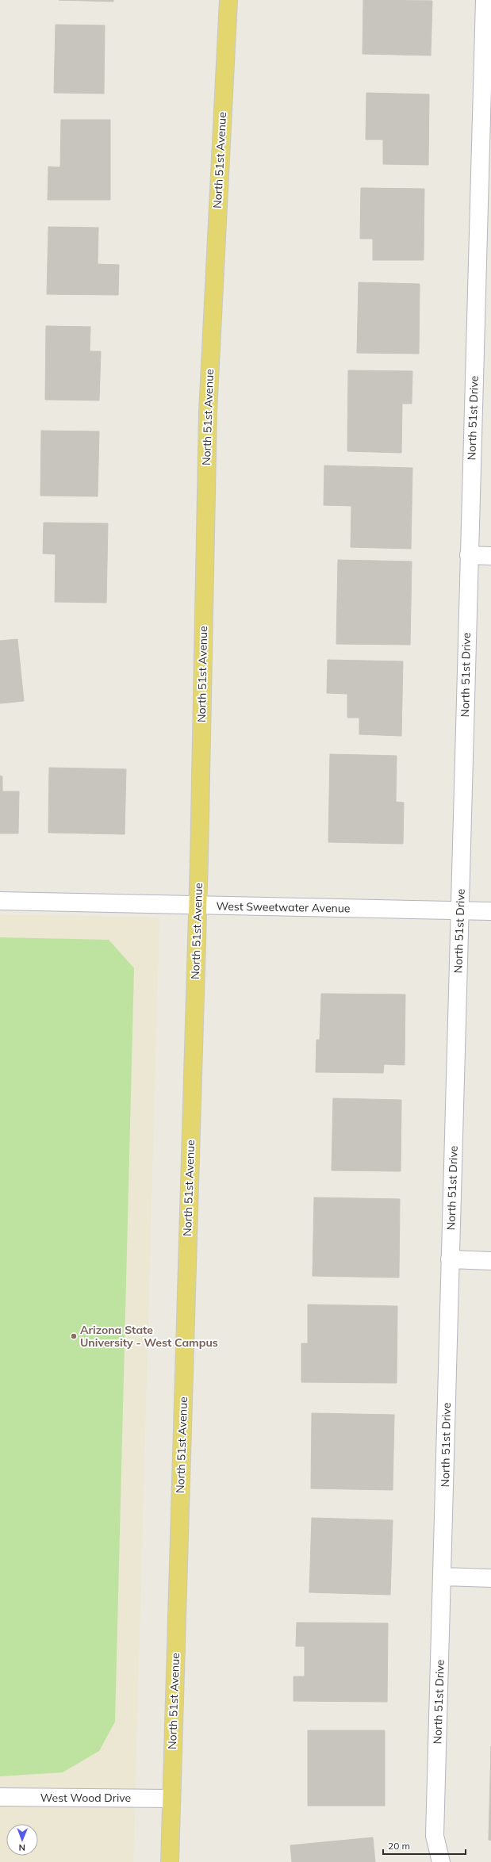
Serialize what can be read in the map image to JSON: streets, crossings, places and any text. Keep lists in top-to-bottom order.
{
  "streets": {
    "main road": ["North 51st Avenue"],
    "street": ["North 51st Drive", "West Sweetwater Avenue", "West Wood Drive"]
  },
  "crossings": [
    ["North 51st Avenue", "West Sweetwater Avenue"],
    ["North 51st Avenue", "West Wood Drive"],
    ["North 51st Drive", "West Sweetwater Avenue"]
  ],
  "places": ["Arizona State University - West Campus"],
  "scale_bar": "20 m",
  "north": "bottom"
}
